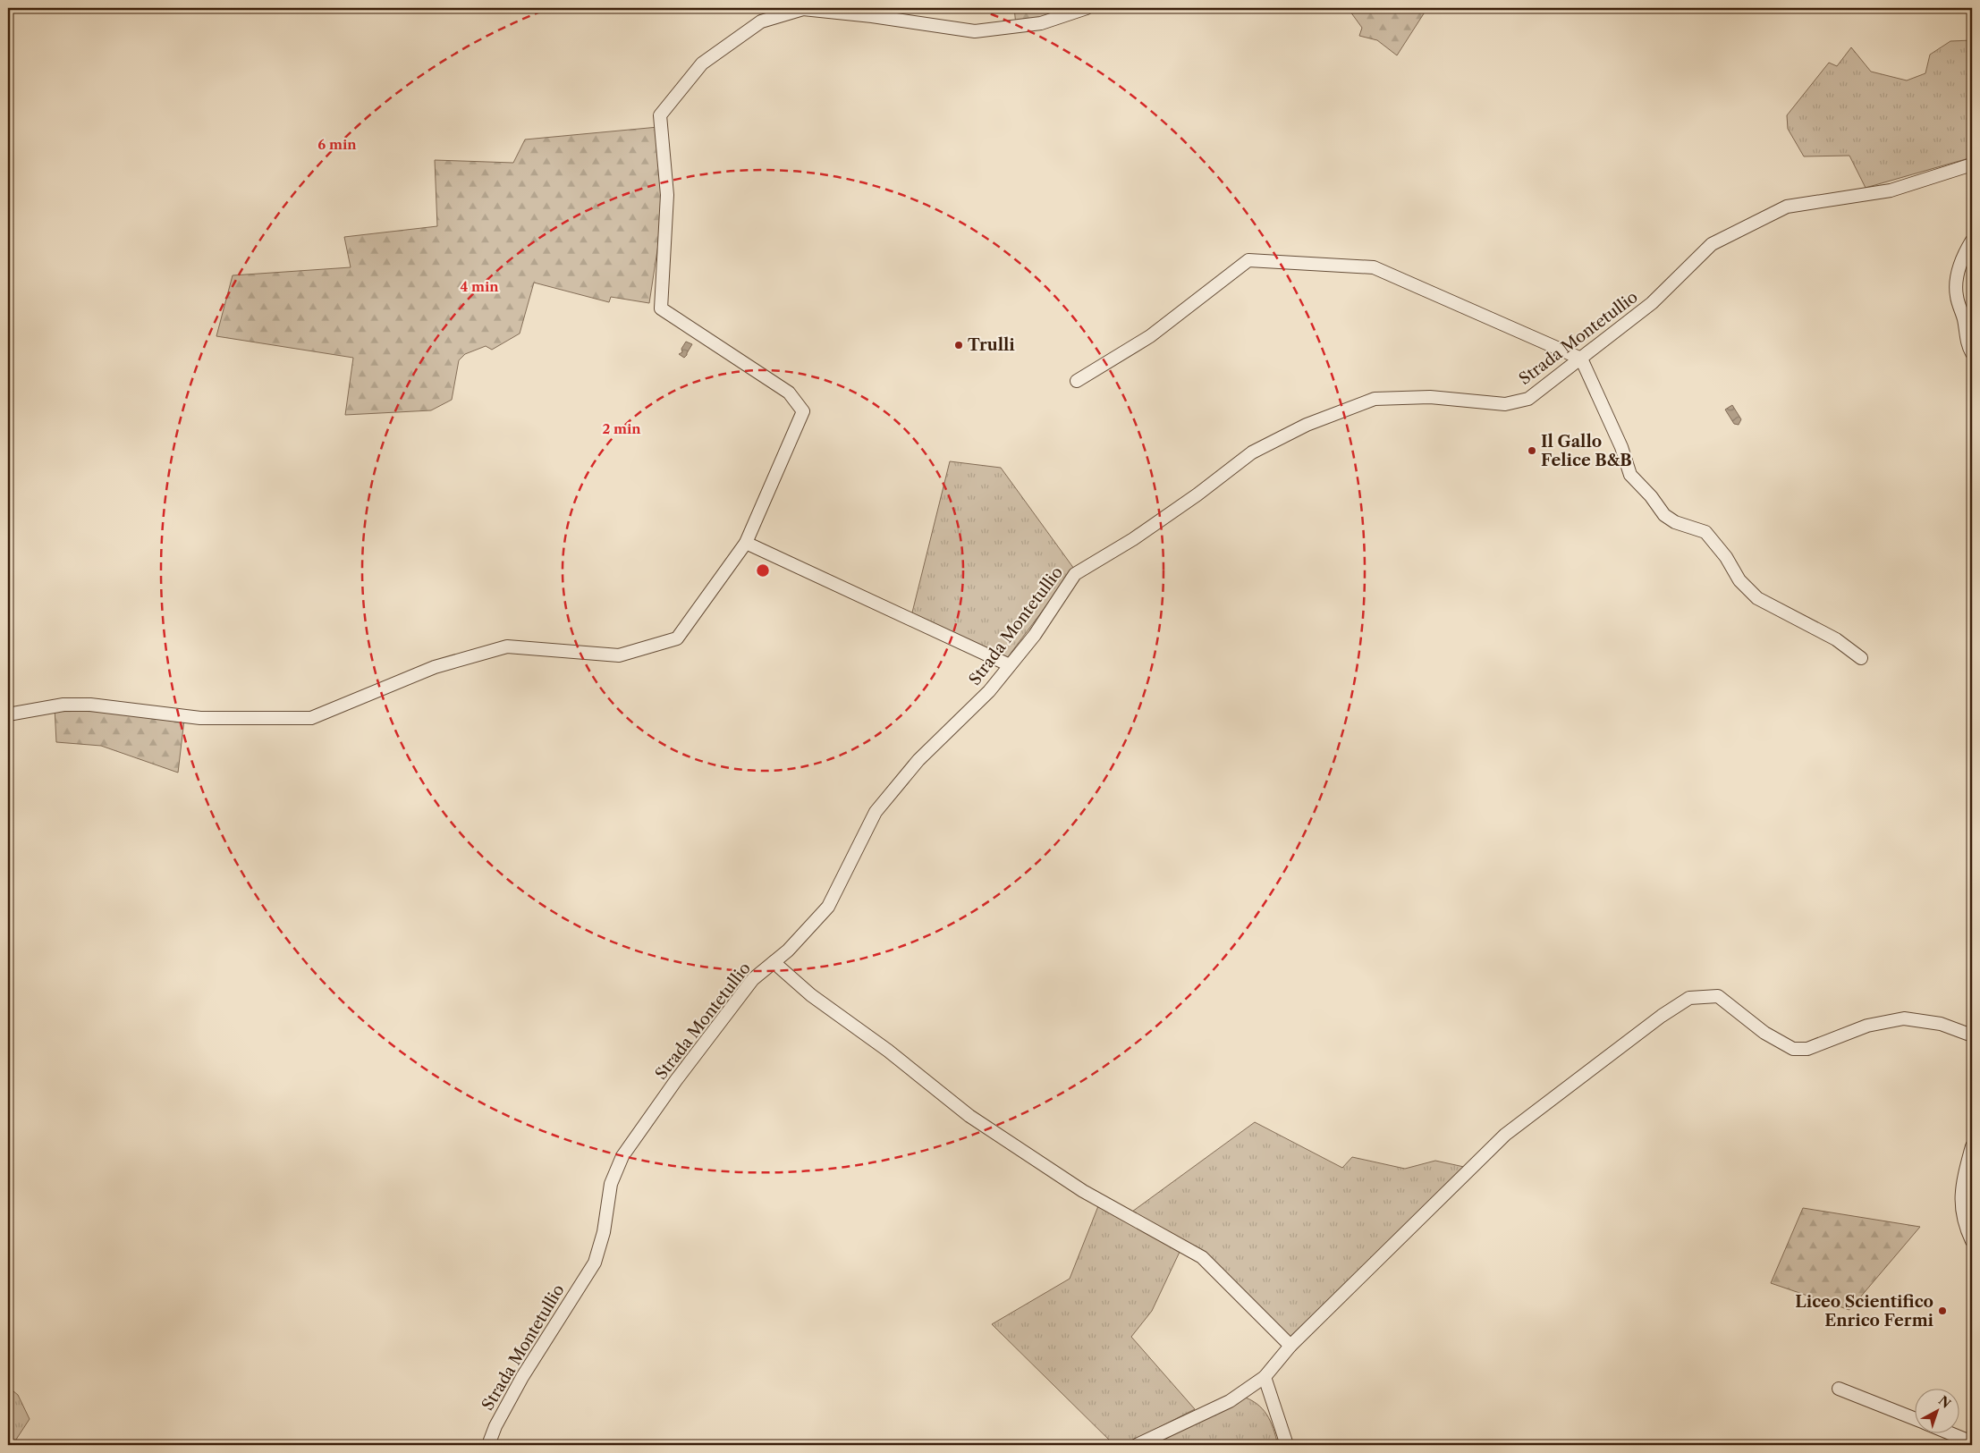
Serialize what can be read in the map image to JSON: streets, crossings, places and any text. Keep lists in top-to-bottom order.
{
  "streets": {
    "street": ["Strada Montetullio"]
  },
  "places": ["Trulli", "Il Gallo Felice B&B", "Liceo Scientifico Enrico Fermi"],
  "north": "top right",
  "rings": ["6 min", "4 min", "2 min"]
}
